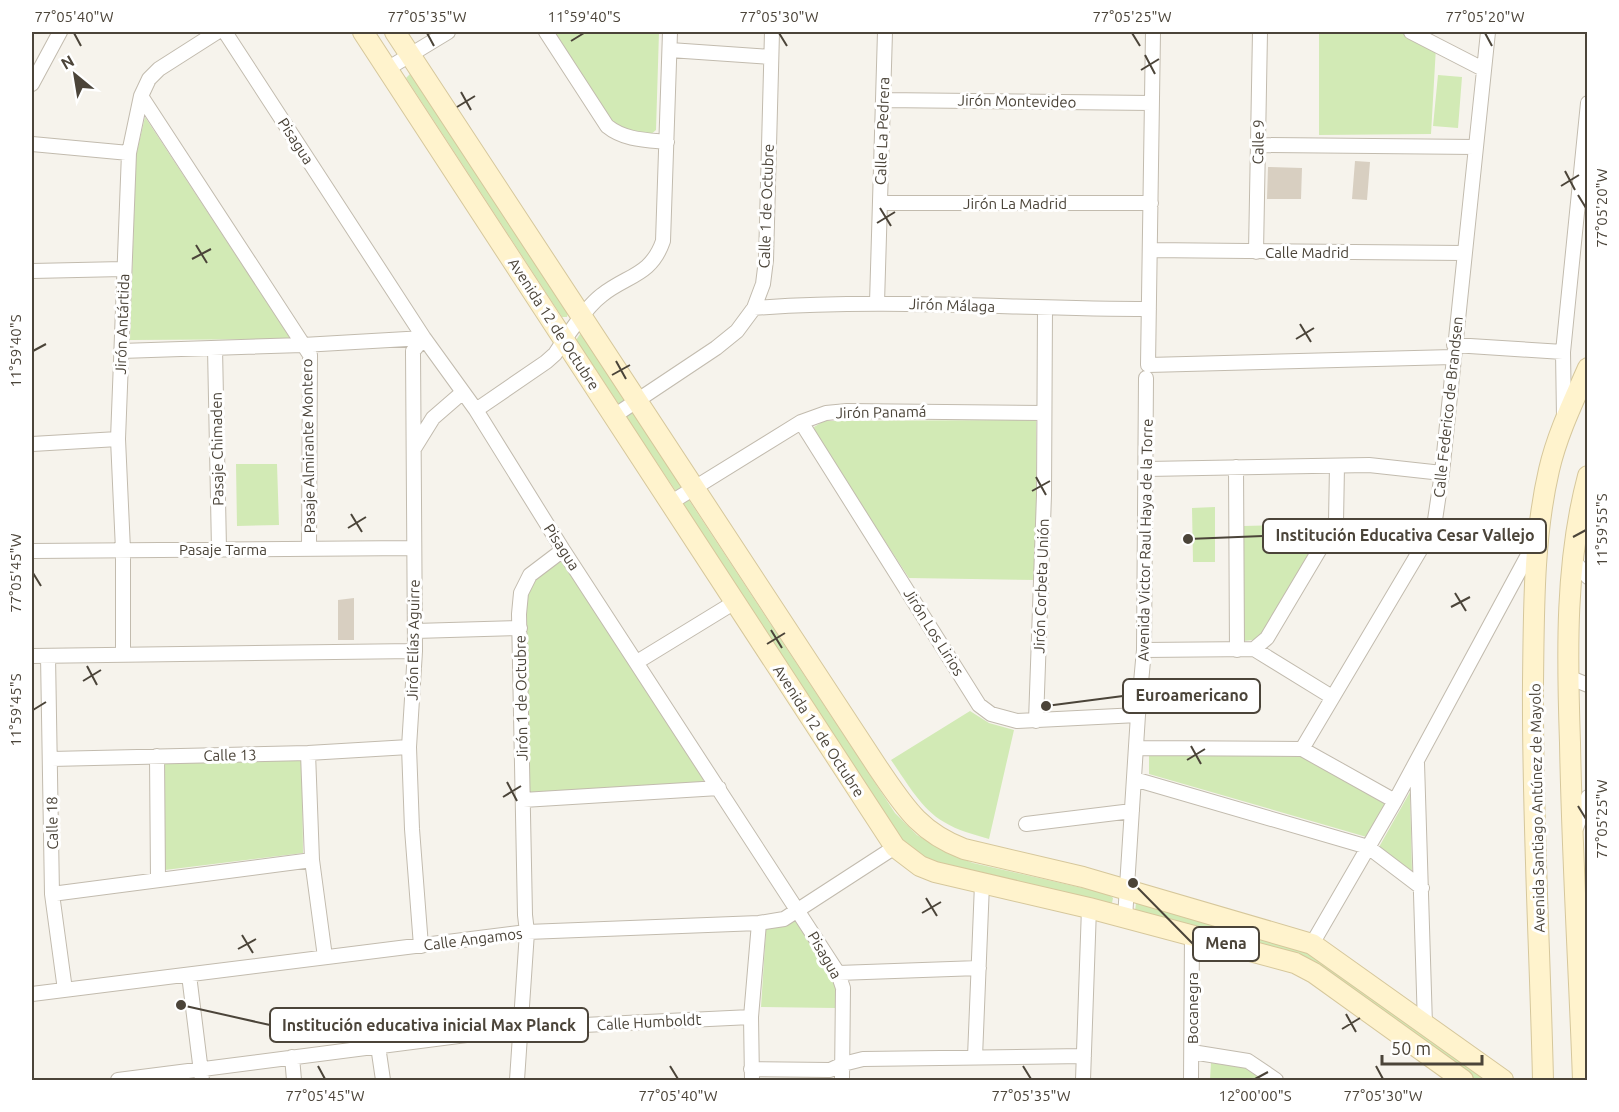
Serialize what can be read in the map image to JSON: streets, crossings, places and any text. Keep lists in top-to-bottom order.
{
  "streets": {
    "main road": ["Avenida 12 de Octubre", "Avenida Santiago Antúnez de Mayolo"],
    "street": [
      "Jirón Montevideo",
      "Calle La Pedrera",
      "Pisagua",
      "Calle 9",
      "Jirón La Madrid",
      "Calle 1 de Octubre",
      "Calle Madrid",
      "Jirón Málaga",
      "Jirón Antártida",
      "Calle Federico de Brandsen",
      "Jirón Panamá",
      "Pasaje Almirante Montero",
      "Pasaje Chimaden",
      "Avenida Victor Raul Haya de la Torre",
      "Pasaje Tarma",
      "Jirón Corbeta Unión",
      "Jirón Los Lirios",
      "Jirón Elías Aguirre",
      "Jirón 1 de Octubre",
      "Calle 13",
      "Calle 18",
      "Calle Angamos",
      "Bocanegra",
      "Calle Humboldt"
    ]
  },
  "crossings": [
    ["Jirón Montevideo", "Calle La Pedrera"],
    ["Jirón Montevideo", "Avenida Victor Raul Haya de la Torre"],
    ["Calle La Pedrera", "Jirón La Madrid"],
    ["Calle La Pedrera", "Jirón Málaga"],
    ["Pisagua", "Jirón Elías Aguirre"],
    ["Pisagua", "Jirón 1 de Octubre"],
    ["Pisagua", "Calle Angamos"],
    ["Calle 9", "Calle Madrid"],
    ["Jirón La Madrid", "Avenida Victor Raul Haya de la Torre"],
    ["Calle 1 de Octubre", "Jirón Málaga"],
    ["Calle 1 de Octubre", "Avenida 12 de Octubre"],
    ["Calle Madrid", "Calle Federico de Brandsen"],
    ["Calle Madrid", "Avenida Victor Raul Haya de la Torre"],
    ["Jirón Málaga", "Avenida Victor Raul Haya de la Torre"],
    ["Jirón Málaga", "Jirón Corbeta Unión"],
    ["Jirón Antártida", "Pasaje Tarma"],
    ["Avenida 12 de Octubre", "Jirón Panamá"],
    ["Avenida 12 de Octubre", "Avenida Victor Raul Haya de la Torre"],
    ["Avenida 12 de Octubre", "Avenida Santiago Antúnez de Mayolo"],
    ["Avenida 12 de Octubre", "Calle Angamos"],
    ["Avenida 12 de Octubre", "Bocanegra"],
    ["Jirón Panamá", "Jirón Corbeta Unión"],
    ["Jirón Panamá", "Jirón Los Lirios"],
    ["Pasaje Almirante Montero", "Pasaje Tarma"],
    ["Pasaje Chimaden", "Pasaje Tarma"],
    ["Avenida Victor Raul Haya de la Torre", "Jirón Los Lirios"],
    ["Pasaje Tarma", "Jirón Elías Aguirre"],
    ["Jirón Corbeta Unión", "Jirón Los Lirios"],
    ["Jirón Elías Aguirre", "Calle 13"],
    ["Jirón Elías Aguirre", "Calle Angamos"],
    ["Jirón 1 de Octubre", "Calle Angamos"],
    ["Jirón 1 de Octubre", "Calle Humboldt"],
    ["Calle 13", "Calle 18"],
    ["Calle 18", "Calle Angamos"]
  ],
  "places": [
    "Institución Educativa Cesar Vallejo",
    "Euroamericano",
    "Mena",
    "Institución educativa inicial Max Planck"
  ],
  "scale_bar": "50 m",
  "north": "top left",
  "coordinates": [
    "77°05'40\"W",
    "77°05'35\"W",
    "11°59'40\"S",
    "77°05'30\"W",
    "77°05'25\"W",
    "77°05'20\"W",
    "11°59'55\"S",
    "77°05'45\"W",
    "11°59'45\"S",
    "12°00'00\"S"
  ]
}
